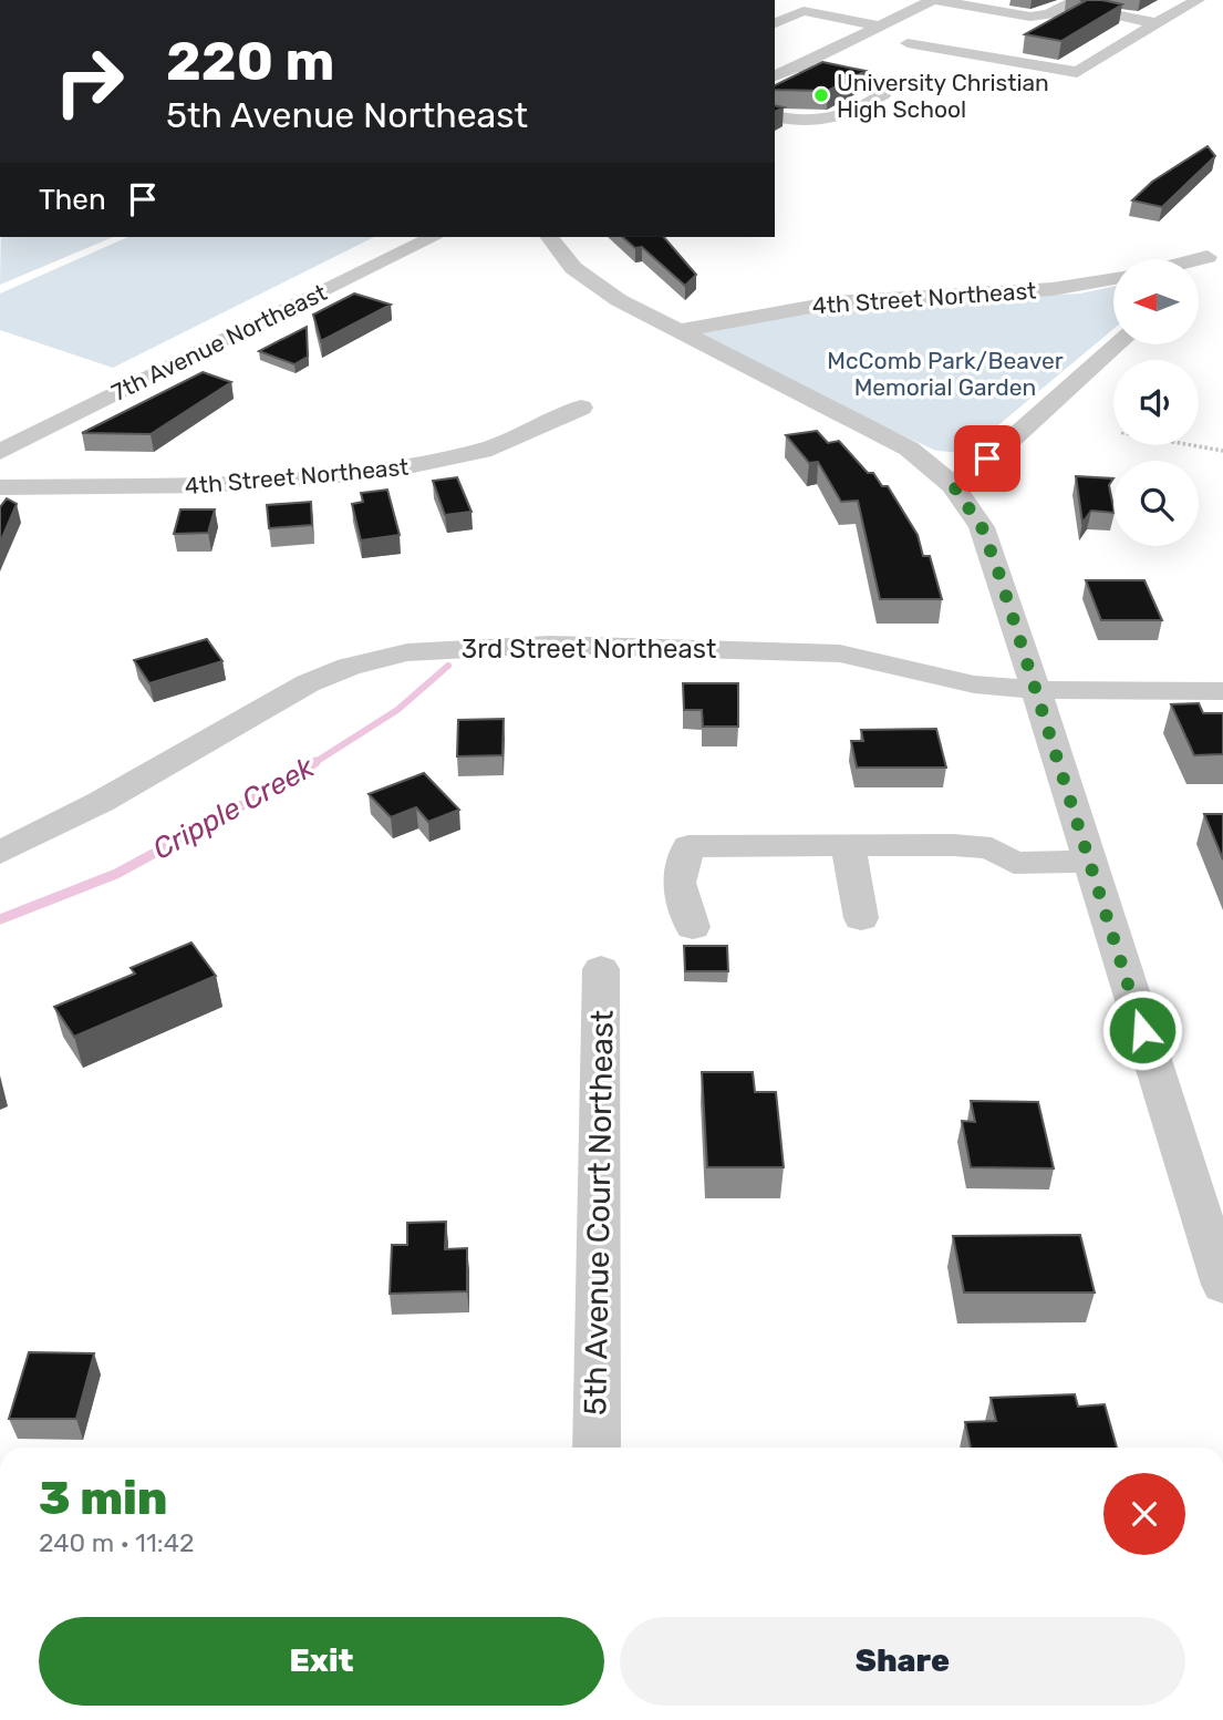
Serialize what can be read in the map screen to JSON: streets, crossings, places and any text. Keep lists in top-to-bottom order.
{
  "streets": {
    "street": [
      "4th Street Northeast",
      "7th Avenue Northeast",
      "3rd Street Northeast",
      "5th Avenue Court Northeast"
    ]
  },
  "water": ["Cripple Creek"],
  "parks": ["McComb Park/Beaver Memorial Garden"],
  "places": ["University Christian High School"],
  "north": "left",
  "page": {
    "turn": ["220 m", "5th Avenue Northeast"],
    "then": "Then",
    "heading": ["3 min", "240 m · 11:42"],
    "buttons": ["Exit", "Share"]
  }
}
